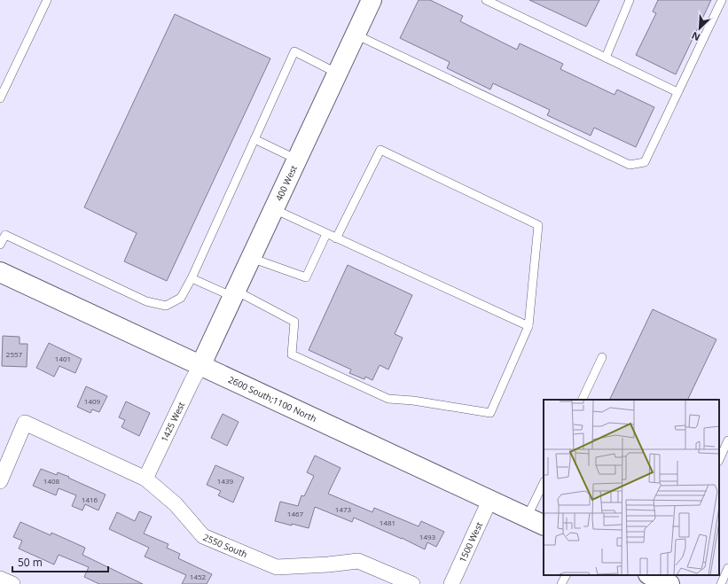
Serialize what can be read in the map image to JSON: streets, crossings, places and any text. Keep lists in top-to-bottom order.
{
  "streets": {
    "main road": ["400 West", "2600 South;1100 North"],
    "street": ["1425 West", "1500 West", "2550 South"]
  },
  "crossings": [
    ["400 West", "2600 South;1100 North"],
    ["400 West", "1425 West"],
    ["2600 South;1100 North", "1425 West"],
    ["2600 South;1100 North", "1500 West"],
    ["1425 West", "2550 South"]
  ],
  "house_numbers": [
    "2557",
    "1401",
    "1409",
    "1408",
    "1439",
    "1416",
    "1473",
    "1467",
    "1481",
    "1493",
    "1452"
  ],
  "scale_bar": "50 m",
  "north": "bottom left"
}
